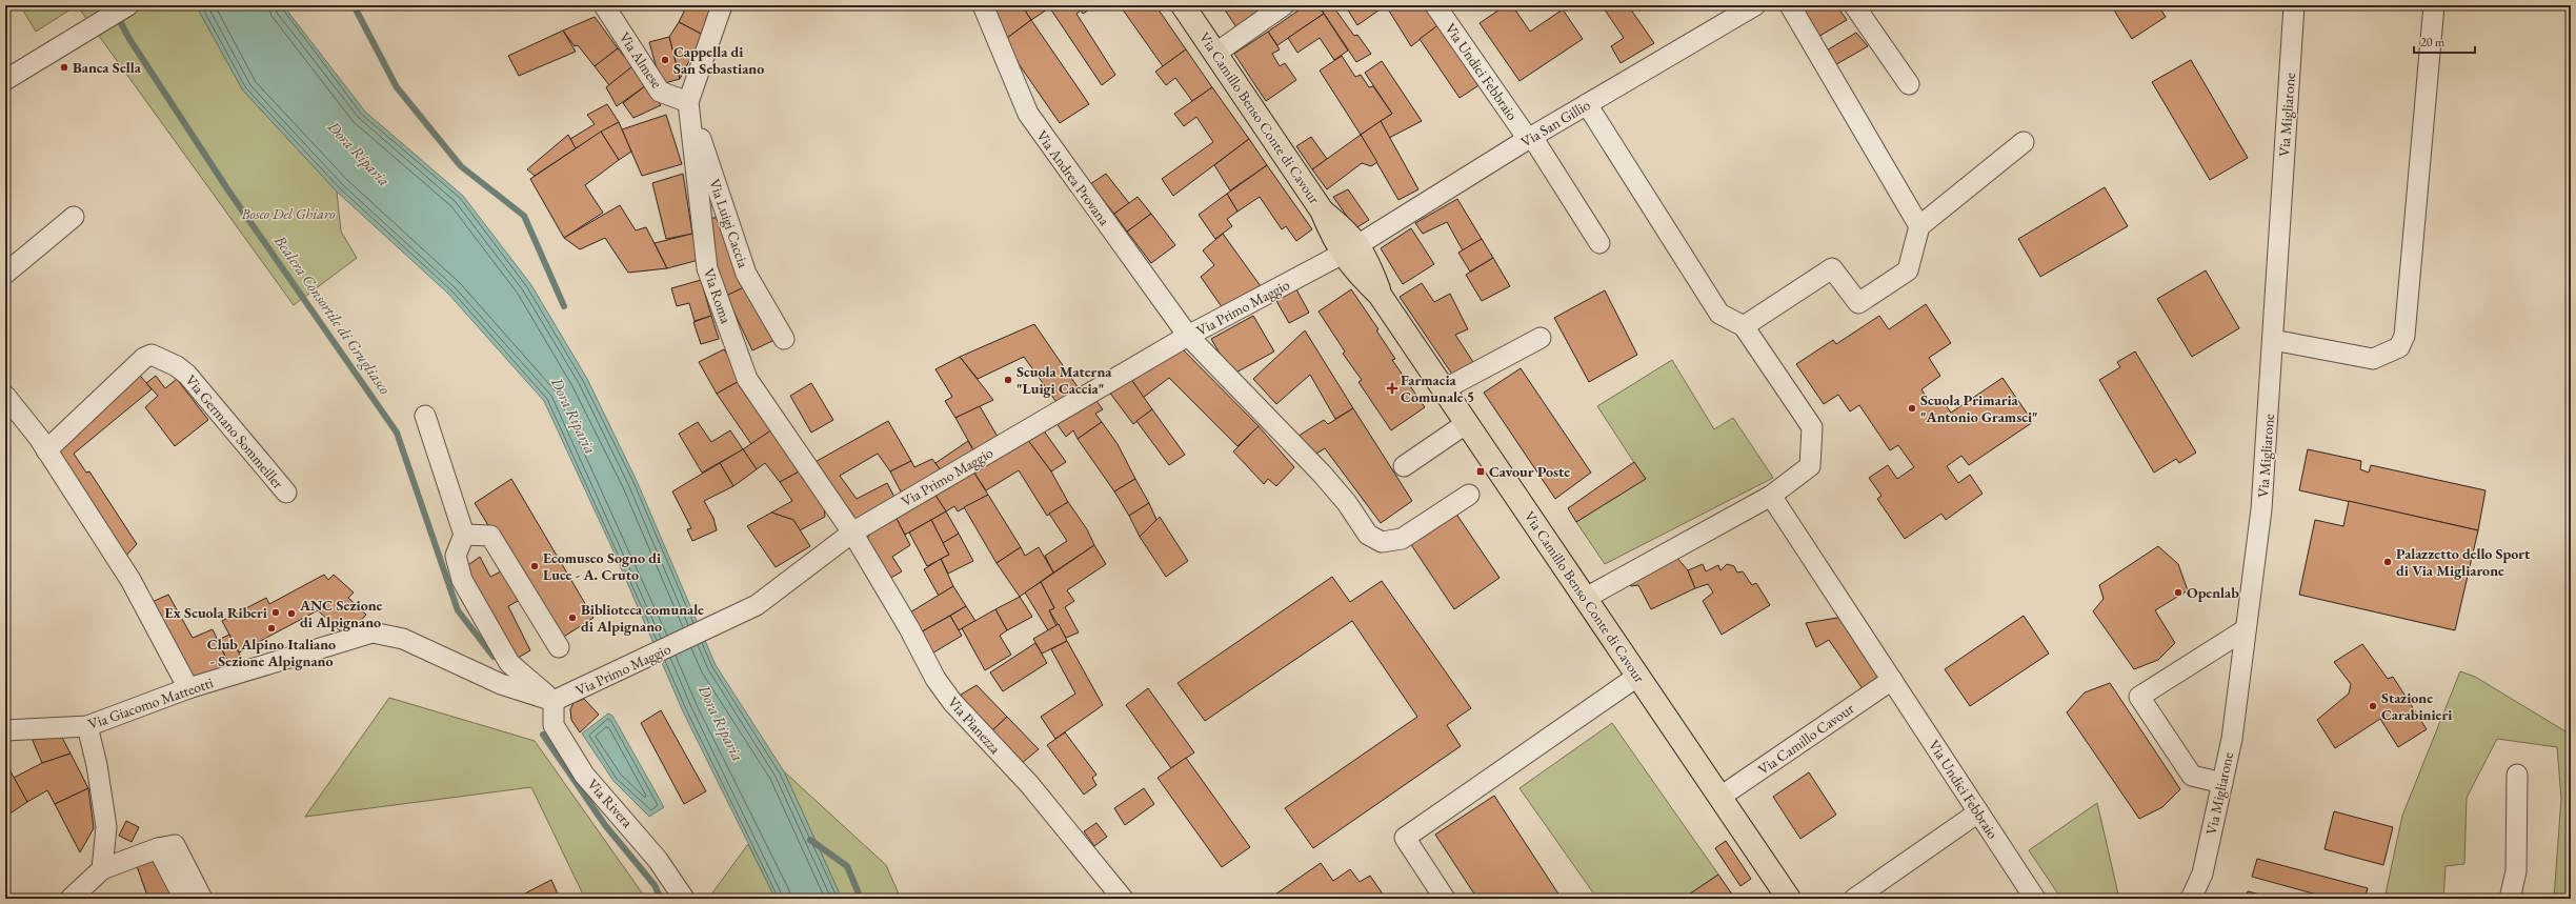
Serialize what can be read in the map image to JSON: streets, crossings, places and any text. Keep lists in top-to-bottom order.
{
  "streets": {
    "main road": ["Via Camillo Benso Conte di Cavour"],
    "street": [
      "Via Almese",
      "Via Undici Febbraio",
      "Via Migliarone",
      "Via San Gillio",
      "Via Andrea Provana",
      "Via Luigi Caccia",
      "Via Roma",
      "Via Primo Maggio",
      "Via Germano Sommeiller",
      "Via Giacomo Matteotti",
      "Via Pianezza",
      "Via Camillo Cavour",
      "Via Rivera"
    ]
  },
  "crossings": [
    ["Via Almese", "Via Luigi Caccia"],
    ["Via Almese", "Via Roma"],
    ["Via Undici Febbraio", "Via San Gillio"],
    ["Via Undici Febbraio", "Via Camillo Cavour"],
    ["Via Camillo Benso Conte di Cavour", "Via San Gillio"],
    ["Via Camillo Benso Conte di Cavour", "Via Primo Maggio"],
    ["Via Camillo Benso Conte di Cavour", "Via Camillo Cavour"],
    ["Via San Gillio", "Via Primo Maggio"],
    ["Via Andrea Provana", "Via Primo Maggio"],
    ["Via Luigi Caccia", "Via Roma"],
    ["Via Roma", "Via Primo Maggio"],
    ["Via Roma", "Via Pianezza"],
    ["Via Primo Maggio", "Via Giacomo Matteotti"],
    ["Via Primo Maggio", "Via Pianezza"],
    ["Via Primo Maggio", "Via Rivera"],
    ["Via Giacomo Matteotti", "Via Rivera"]
  ],
  "water": ["Dora Riparia", "Bealera Consortile di Grugliasco"],
  "parks": ["Bosco Del Ghiaro"],
  "places": {
    "other": [
      "Cappella di San Sebastiano",
      "Banca Sella",
      "Scuola Materna \"Luigi Caccia\"",
      "Scuola Primaria \"Antonio Gramsci\"",
      "Palazzetto dello Sport di Via Migliarone",
      "Ecomuseo Sogno di Luce - A. Cruto",
      "Openlab",
      "Ex Scuola Riberi",
      "ANC Sezione di Alpignano",
      "Biblioteca comunale di Alpignano",
      "Club Alpino Italiano - Sezione Alpignano",
      "Stazione Carabinieri"
    ],
    "health": ["Farmacia Comunale 5"],
    "transit": ["Cavour Poste"]
  },
  "scale_bar": "20 m"
}
